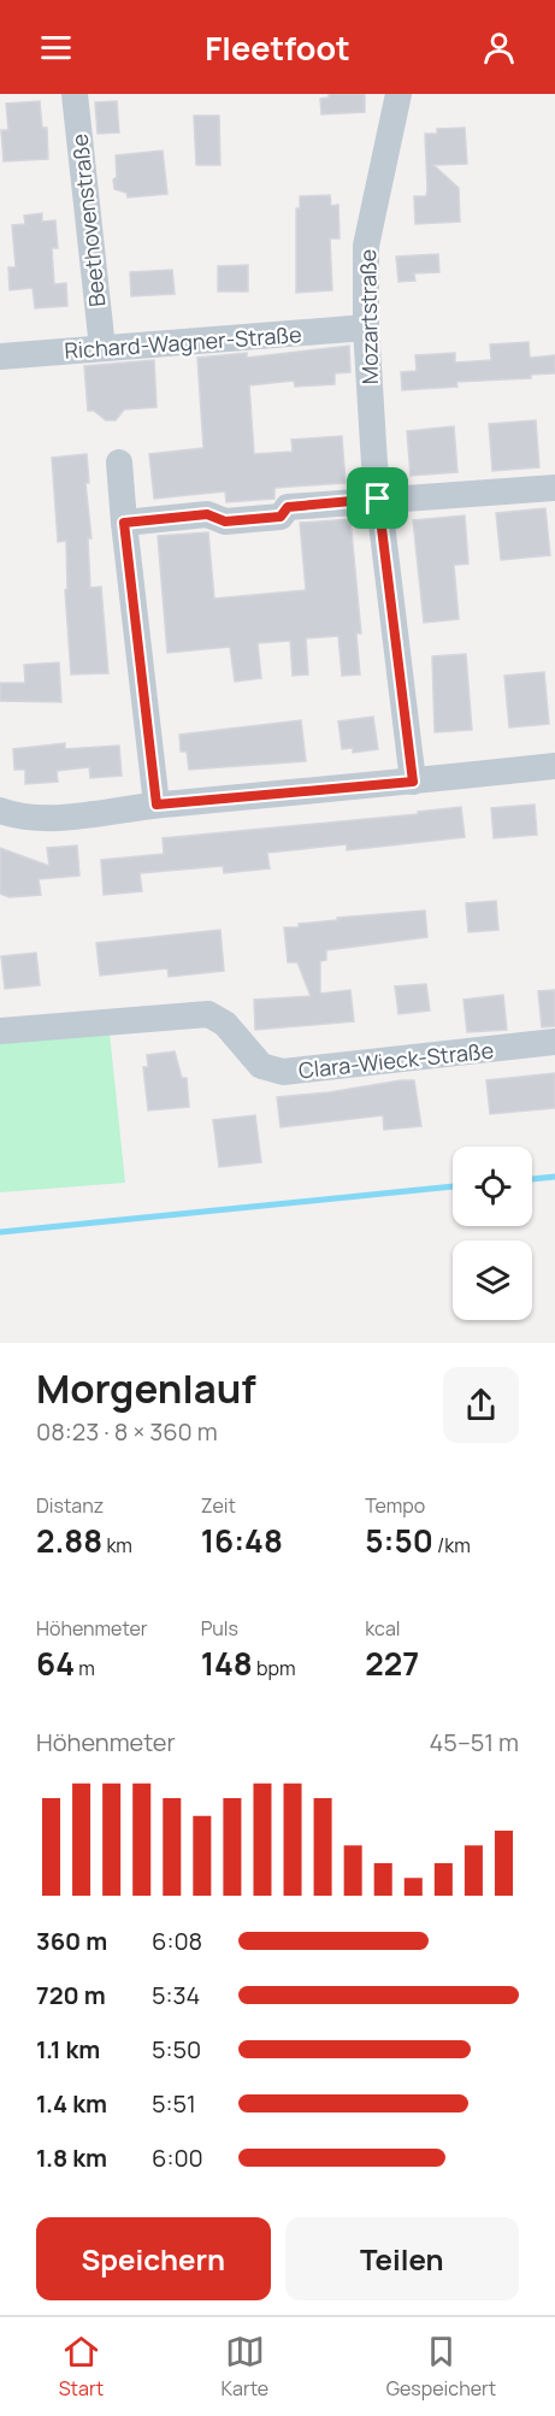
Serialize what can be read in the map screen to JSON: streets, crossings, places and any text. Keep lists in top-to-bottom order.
{
  "streets": {
    "street": [
      "Beethovenstraße",
      "Mozartstraße",
      "Richard-Wagner-Straße",
      "Clara-Wieck-Straße"
    ]
  },
  "crossings": [
    ["Beethovenstraße", "Richard-Wagner-Straße"],
    ["Mozartstraße", "Richard-Wagner-Straße"]
  ],
  "page": {
    "header": "Fleetfoot",
    "heading": ["Morgenlauf", "08:23 · 8 × 360 m"],
    "stats": [
      ["Distanz", "2.88 km"],
      ["Zeit", "16:48"],
      ["Tempo", "5:50 /km"],
      ["Höhenmeter", "64 m"],
      ["Puls", "148 bpm"],
      ["kcal", "227"]
    ],
    "chart": ["Höhenmeter", "45–51 m"],
    "list": [
      {
        "name": "360 m",
        "note": "6:08"
      },
      {
        "name": "720 m",
        "note": "5:34"
      },
      {
        "name": "1.1 km",
        "note": "5:50"
      },
      {
        "name": "1.4 km",
        "note": "5:51"
      },
      {
        "name": "1.8 km",
        "note": "6:00"
      }
    ],
    "buttons": ["Speichern", "Teilen"],
    "tabs": ["Start", "Karte", "Gespeichert"]
  }
}
